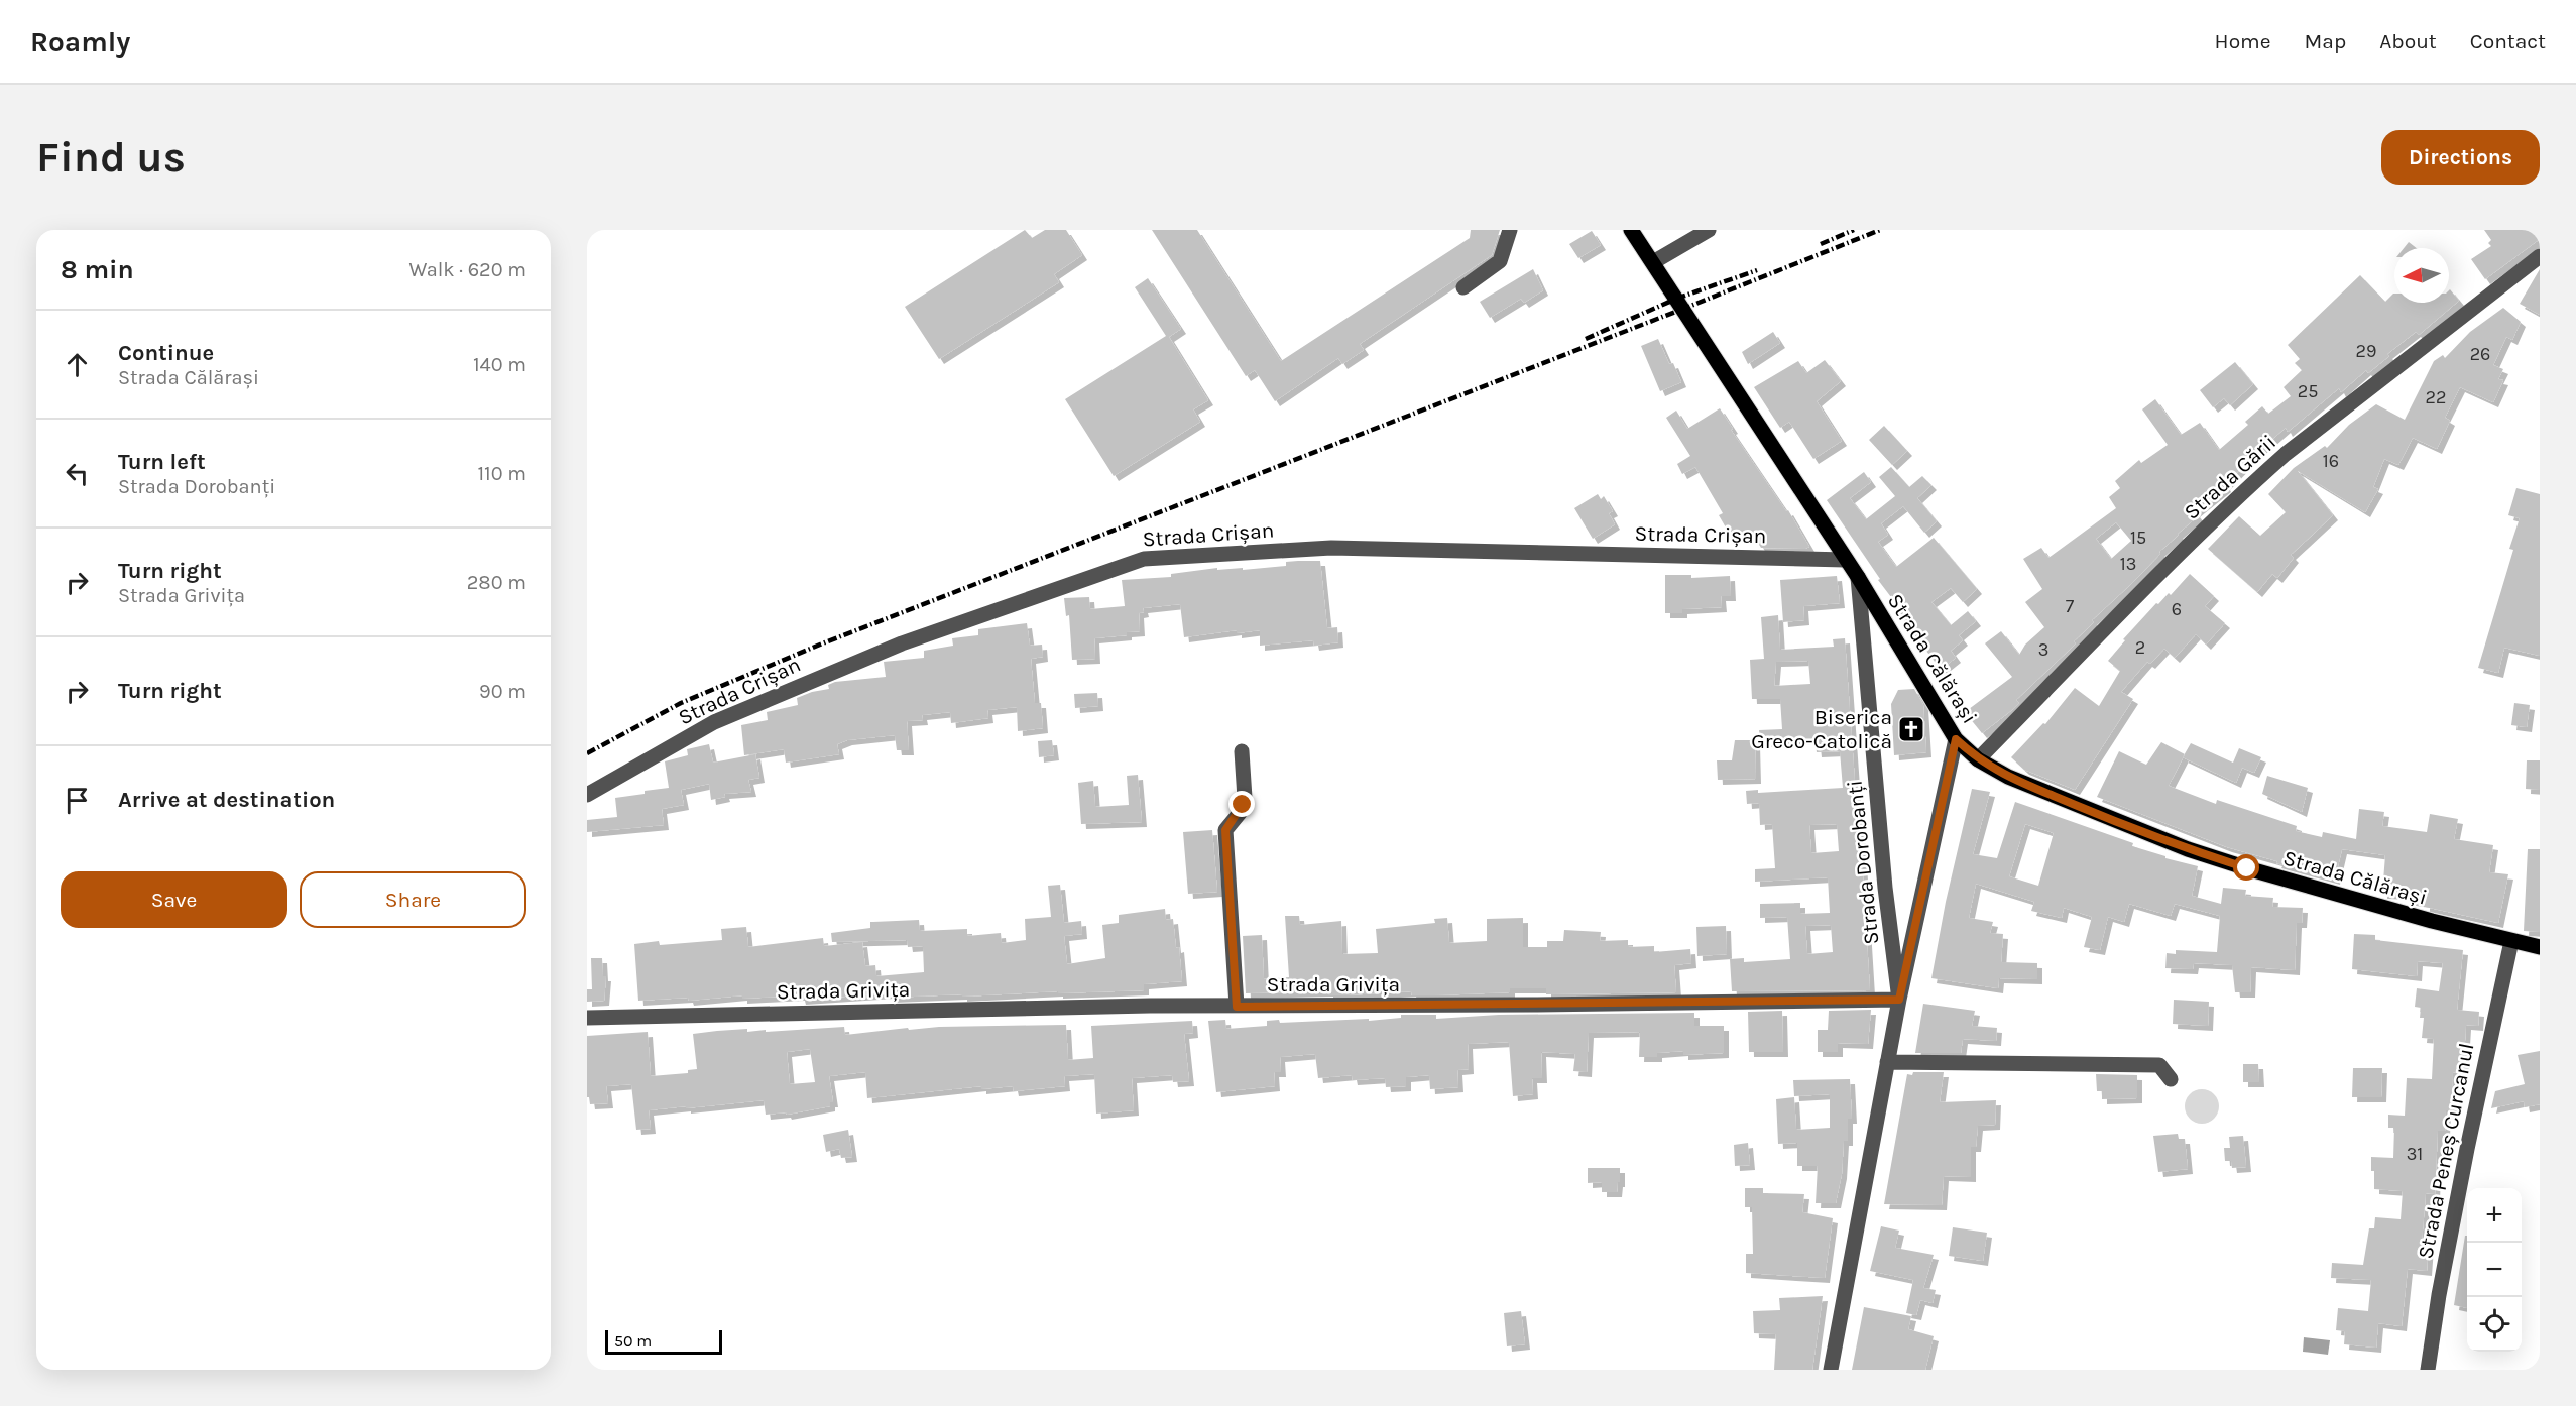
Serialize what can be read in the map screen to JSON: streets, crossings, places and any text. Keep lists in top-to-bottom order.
{
  "streets": {
    "main road": ["Strada Călărași"],
    "street": [
      "Strada Gării",
      "Strada Crișan",
      "Strada Dorobanți",
      "Strada Grivița",
      "Strada Peneș Curcanul"
    ]
  },
  "crossings": [
    ["Strada Gării", "Strada Călărași"],
    ["Strada Crișan", "Strada Călărași"],
    ["Strada Călărași", "Strada Dorobanți"],
    ["Strada Călărași", "Strada Peneș Curcanul"],
    ["Strada Dorobanți", "Strada Grivița"]
  ],
  "places": {
    "church": ["Biserica Greco-Catolică"]
  },
  "house_numbers": [
    "29",
    "26",
    "25",
    "22",
    "16",
    "15",
    "13",
    "7",
    "6",
    "2",
    "3",
    "31"
  ],
  "scale_bar": "50 m",
  "north": "left",
  "page": {
    "header": "Roamly",
    "nav": [
      "Home",
      "Map",
      "About",
      "Contact"
    ],
    "buttons": [
      "Directions",
      ["Save", "Share"]
    ],
    "title": "Find us",
    "heading": ["8 min", "Walk · 620 m"],
    "list": [
      ["Continue", "Strada Călărași", "140 m"],
      ["Turn left", "Strada Dorobanți", "110 m"],
      ["Turn right", "Strada Grivița", "280 m"],
      ["Turn right", "90 m"],
      "Arrive at destination"
    ],
    "map_buttons": ["+", "−"],
    "scale": "50 m"
  }
}
